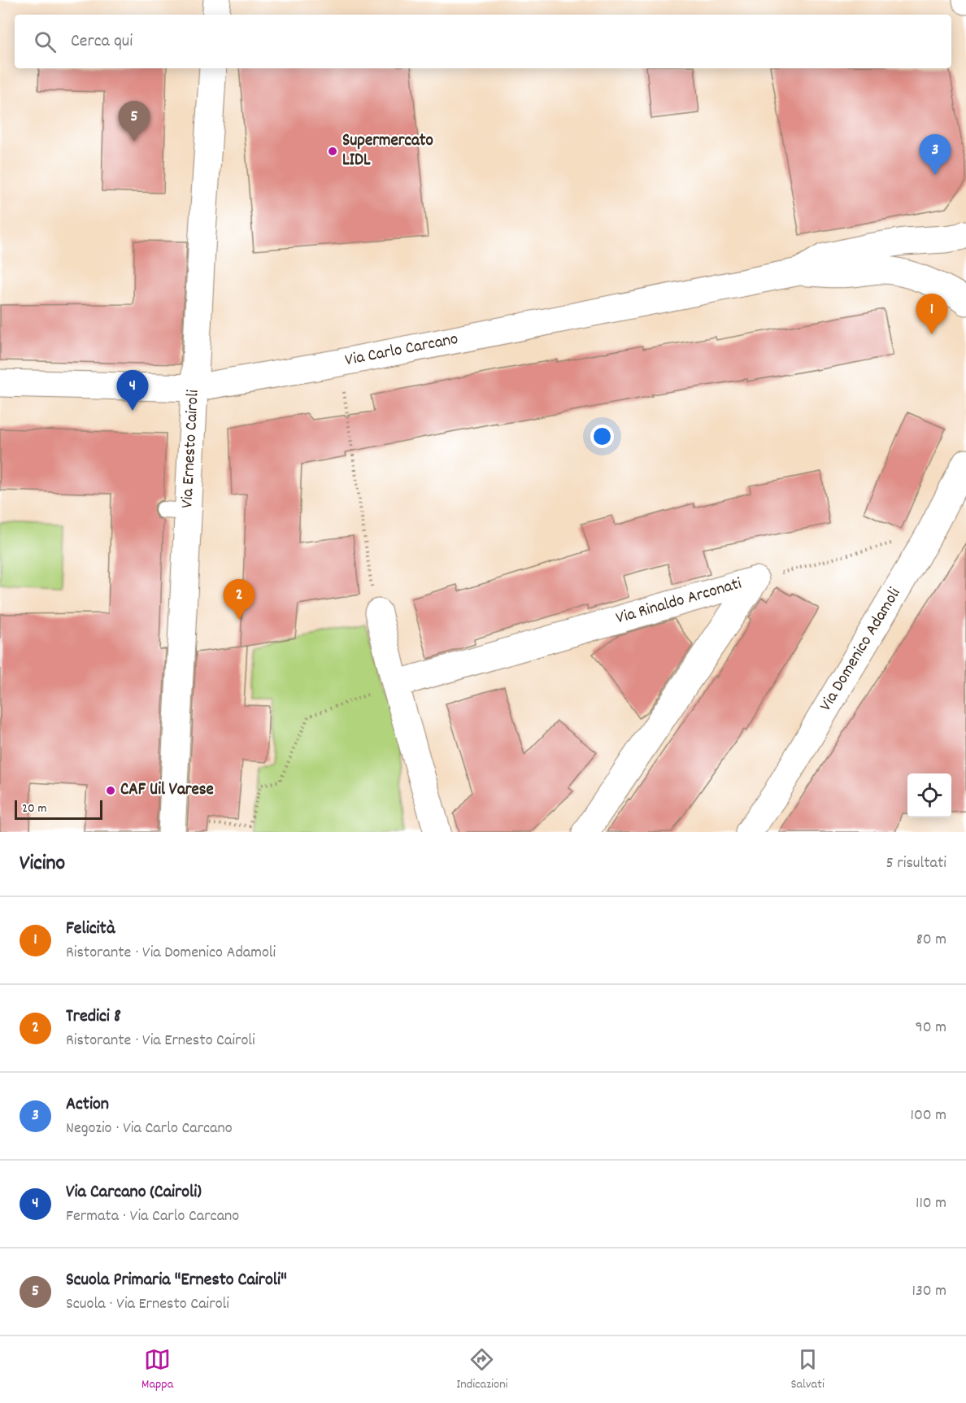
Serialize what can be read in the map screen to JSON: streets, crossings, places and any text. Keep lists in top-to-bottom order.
{
  "streets": {
    "street": [
      "Via Carlo Carcano",
      "Via Ernesto Cairoli",
      "Via Rinaldo Arconati",
      "Via Domenico Adamoli"
    ]
  },
  "crossings": [
    ["Via Carlo Carcano", "Via Ernesto Cairoli"]
  ],
  "places": ["Supermercato LIDL", "CAF Uil Varese"],
  "scale_bar": "20 m",
  "page": {
    "search": "Cerca qui",
    "pins": [
      "5",
      "3",
      "1",
      "4",
      "2"
    ],
    "scale": "20 m",
    "heading": ["Vicino", "5 risultati"],
    "list": [
      {
        "mark": "1",
        "name": "Felicità",
        "note": "Ristorante · Via Domenico Adamoli",
        "value": "80 m"
      },
      {
        "mark": "2",
        "name": "Tredici 8",
        "note": "Ristorante · Via Ernesto Cairoli",
        "value": "90 m"
      },
      {
        "mark": "3",
        "name": "Action",
        "note": "Negozio · Via Carlo Carcano",
        "value": "100 m"
      },
      {
        "mark": "4",
        "name": "Via Carcano (Cairoli)",
        "note": "Fermata · Via Carlo Carcano",
        "value": "110 m"
      },
      {
        "mark": "5",
        "name": "Scuola Primaria \"Ernesto Cairoli\"",
        "note": "Scuola · Via Ernesto Cairoli",
        "value": "130 m"
      }
    ],
    "nav": ["Mappa", "Indicazioni", "Salvati"]
  }
}
